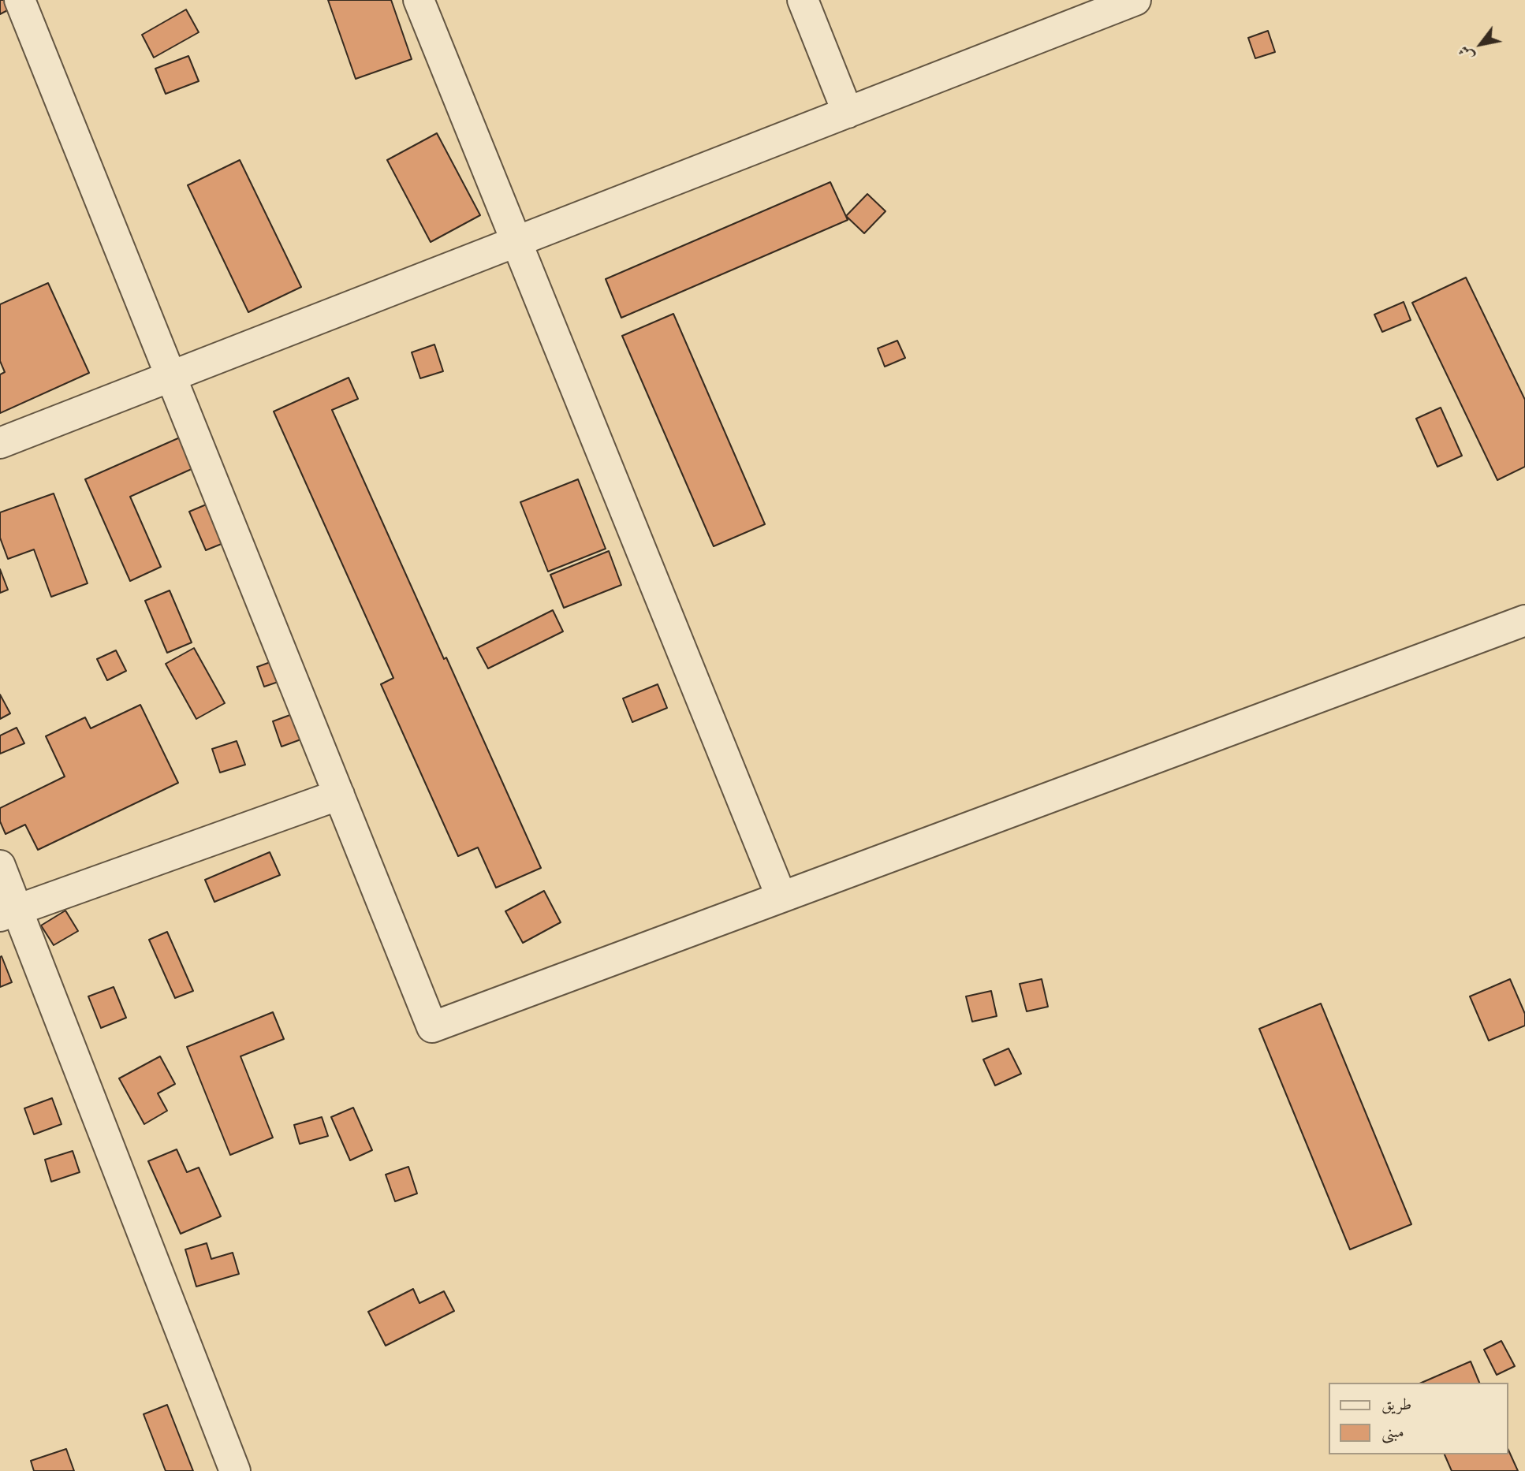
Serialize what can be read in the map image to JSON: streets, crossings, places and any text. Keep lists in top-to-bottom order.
{
  "legend": ["طريق", "مبنى"],
  "north": "bottom left"
}
